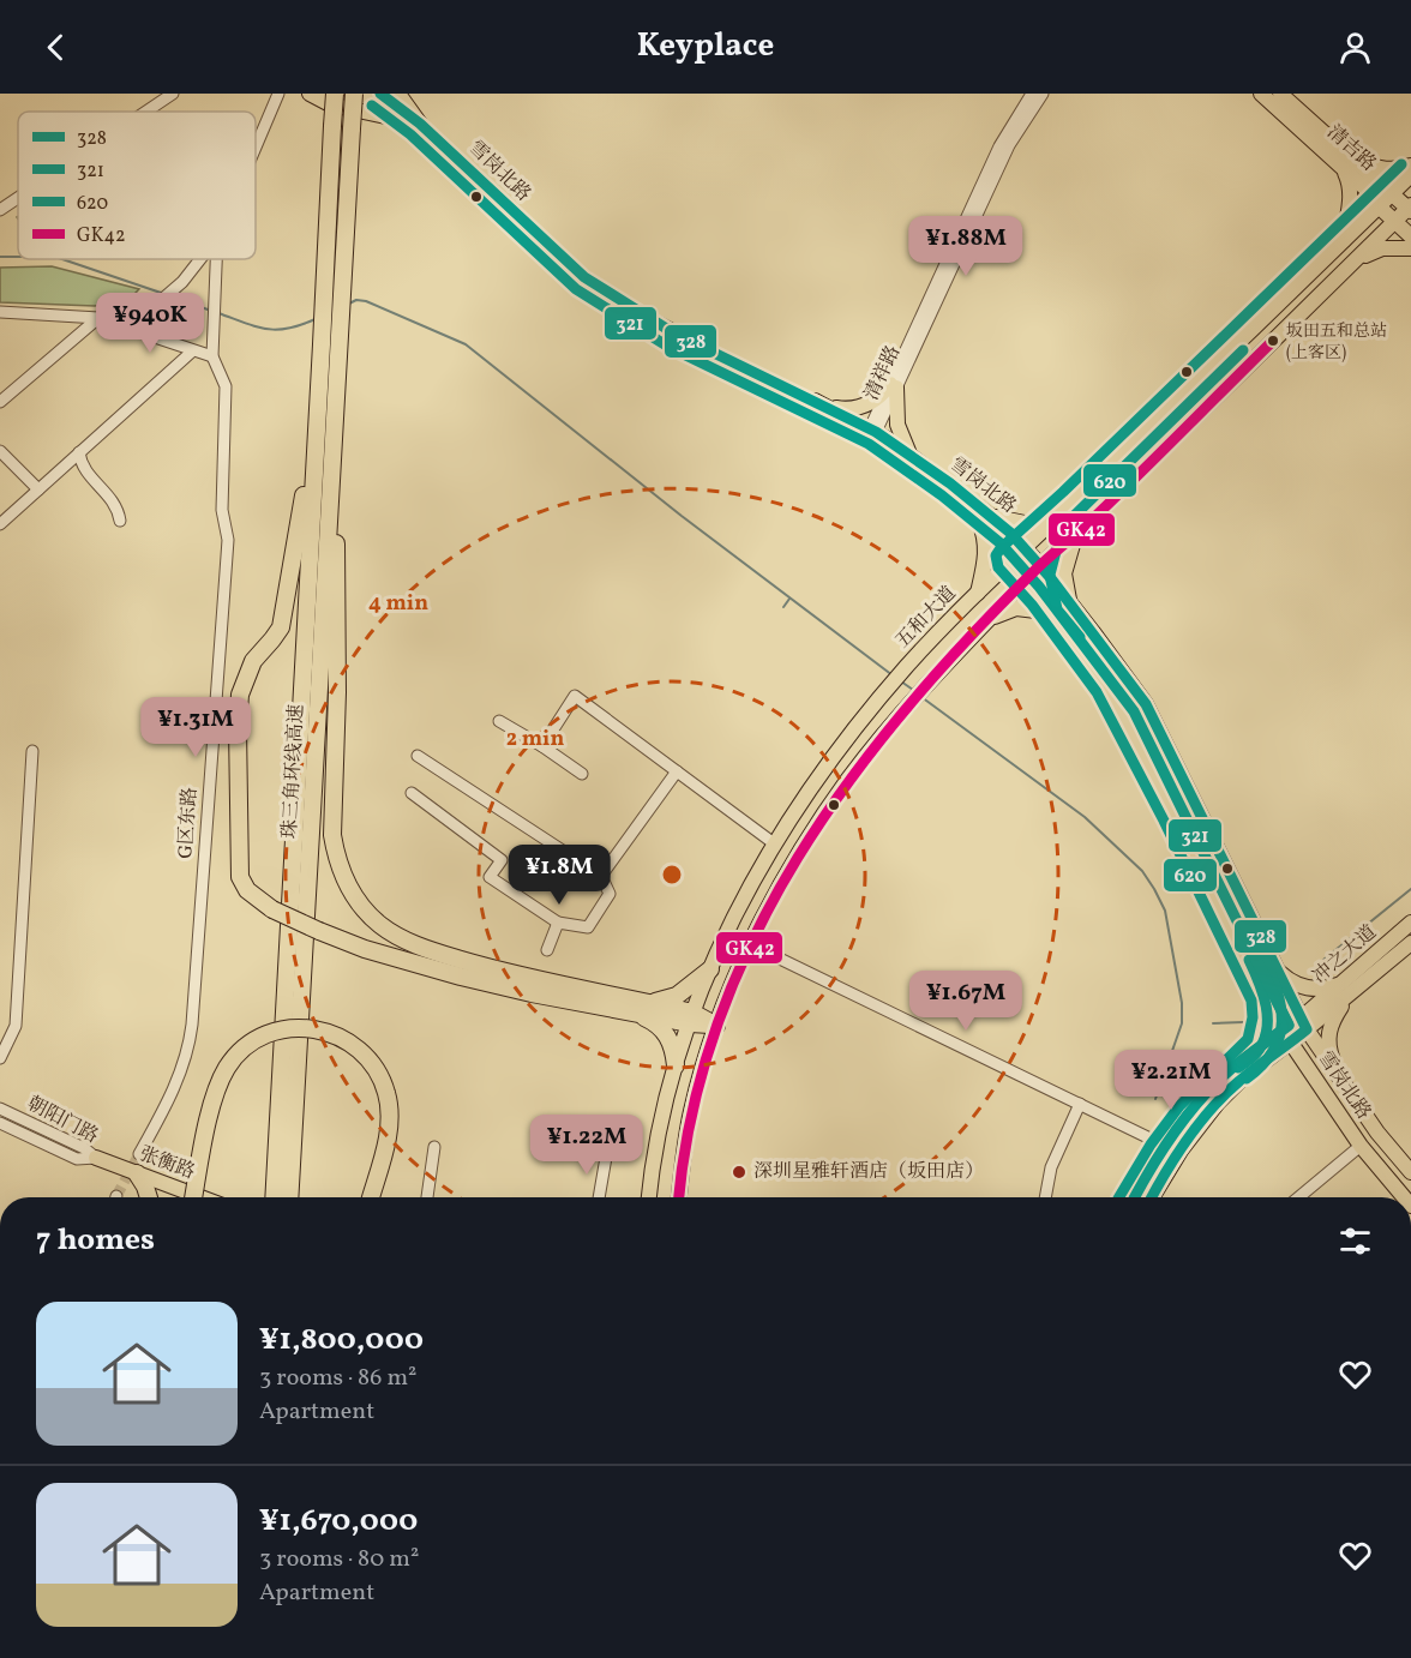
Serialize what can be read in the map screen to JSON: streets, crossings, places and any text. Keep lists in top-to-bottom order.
{
  "streets": {
    "highway": ["珠三角环线高速"],
    "main road": [
      "清吉路",
      "雪岗北路",
      "五和大道",
      "冲之大道",
      "张衡路"
    ],
    "street": ["清祥路", "G区东路", "朝阳门路"]
  },
  "crossings": [
    ["清吉路", "五和大道"],
    ["雪岗北路", "清祥路"],
    ["雪岗北路", "五和大道"],
    ["雪岗北路", "冲之大道"],
    ["朝阳门路", "张衡路"]
  ],
  "places": ["坂田五和总站 (上客区)", "深圳星雅轩酒店（坂田店）"],
  "lines": [
    "transit line 328",
    "transit line 321",
    "transit line 620",
    "transit line GK42"
  ],
  "legend": [
    "328",
    "321",
    "620",
    "GK42"
  ],
  "page": {
    "header": "Keyplace",
    "price": [
      "¥1.88M",
      "¥940K",
      "¥1.31M",
      "¥1.8M",
      "¥1.67M",
      "¥2.21M",
      "¥1.22M"
    ],
    "heading": "7 homes",
    "list": [
      {
        "name": "¥1,800,000",
        "note": "3 rooms · 86 m² · Apartment"
      },
      {
        "name": "¥1,670,000",
        "note": "3 rooms · 80 m² · Apartment"
      }
    ]
  },
  "rings": ["4 min", "2 min"]
}
